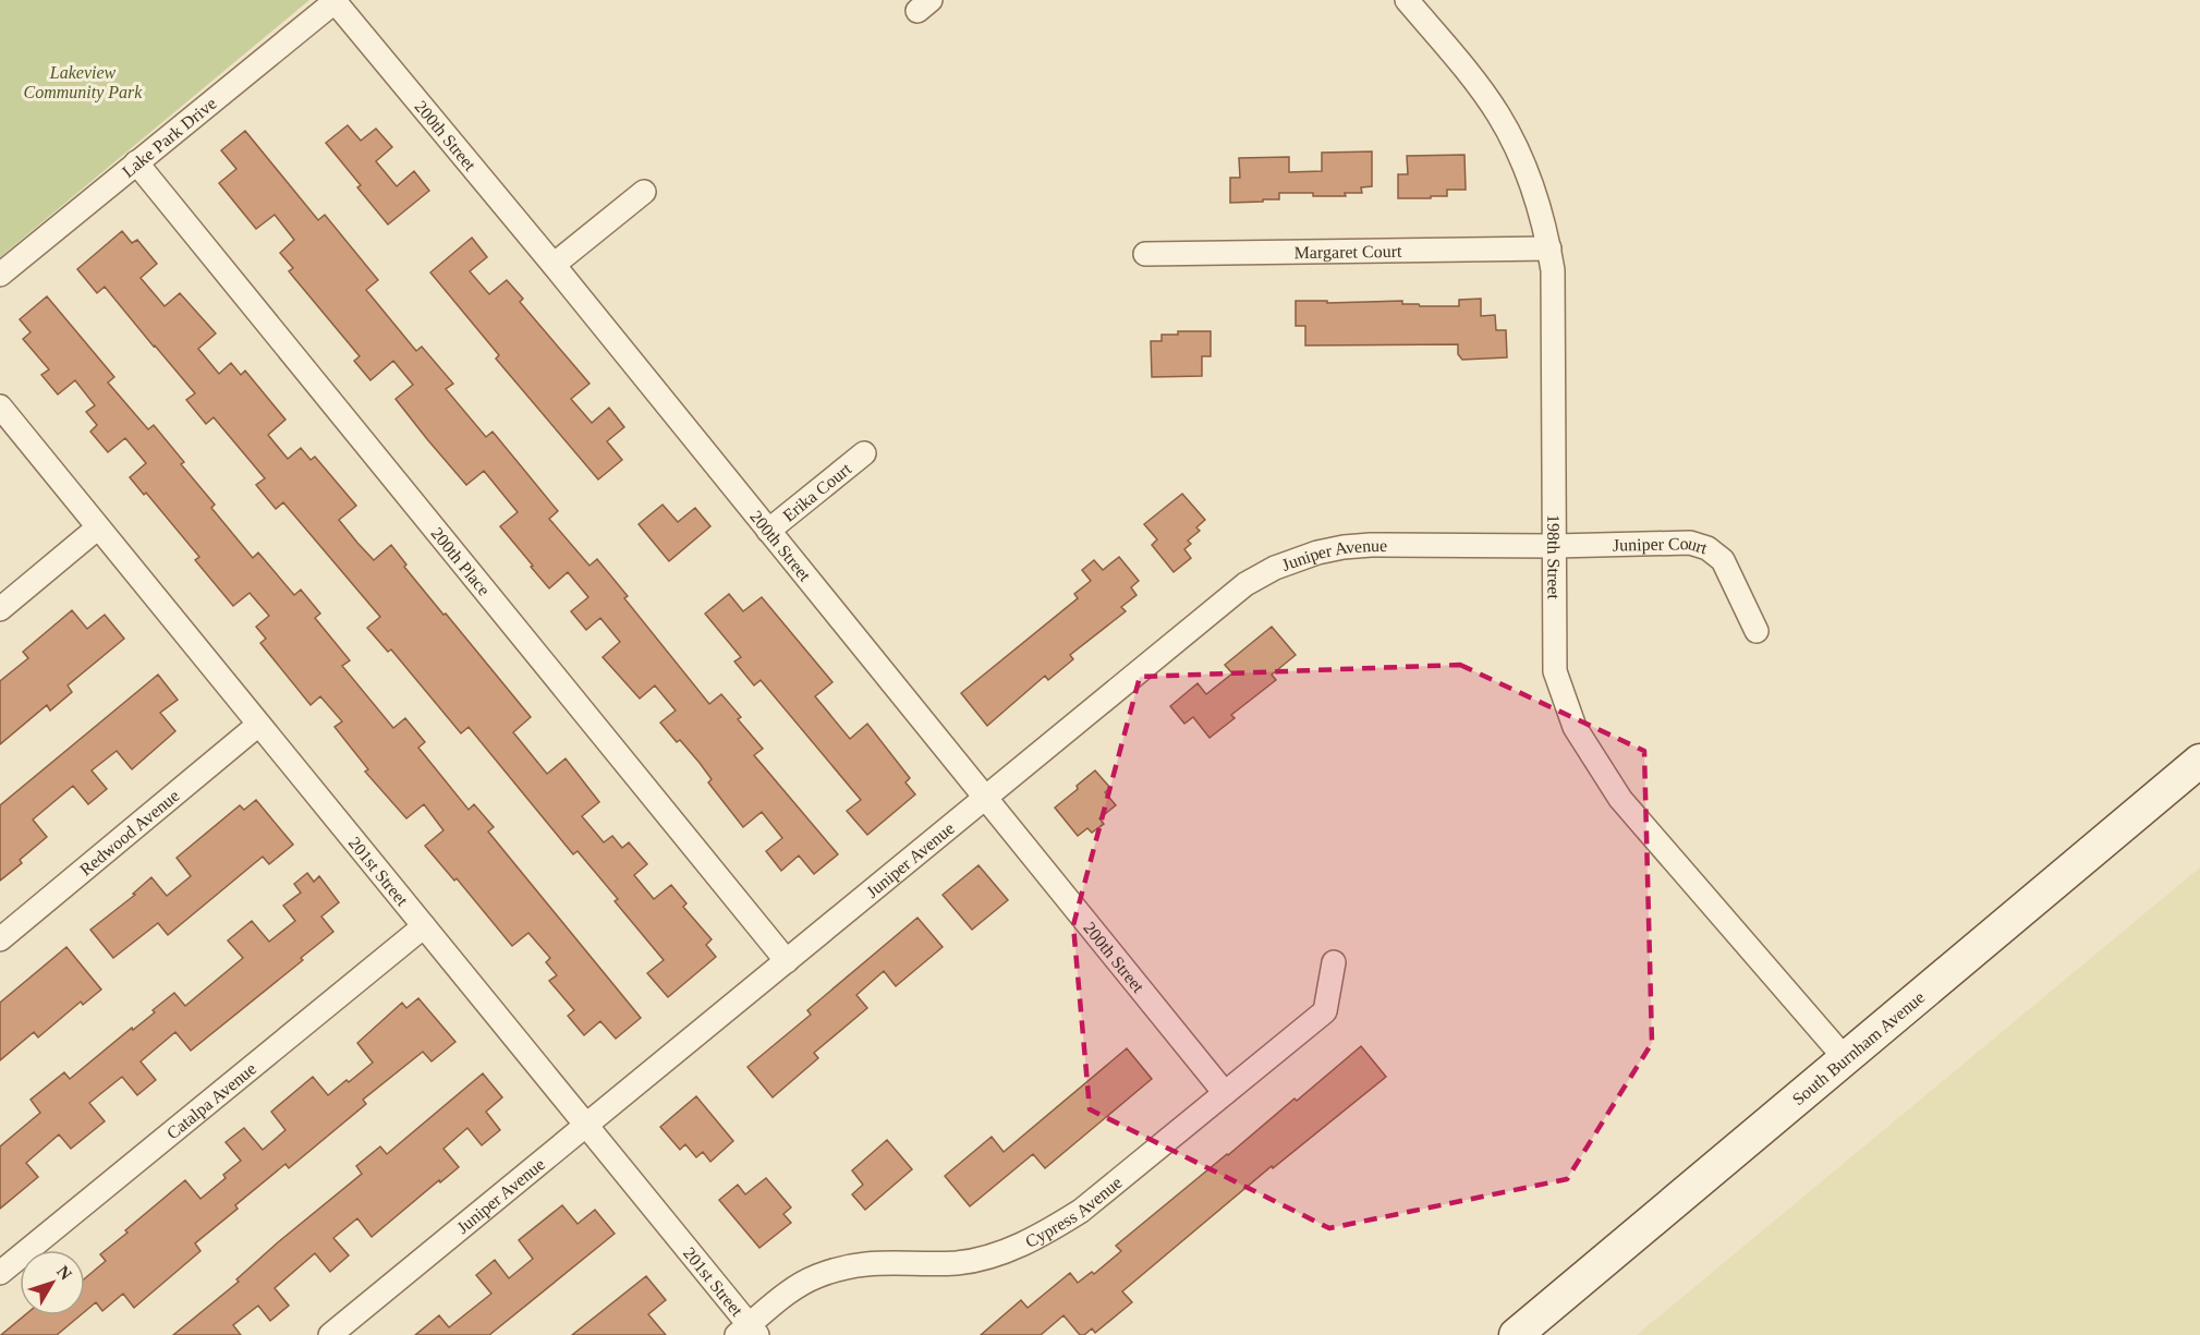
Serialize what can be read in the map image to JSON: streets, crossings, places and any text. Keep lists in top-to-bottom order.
{
  "streets": {
    "main road": ["South Burnham Avenue"],
    "street": [
      "200th Street",
      "Lake Park Drive",
      "Margaret Court",
      "Erika Court",
      "Juniper Court",
      "Juniper Avenue",
      "198th Street",
      "200th Place",
      "Redwood Avenue",
      "201st Street",
      "Catalpa Avenue",
      "Cypress Avenue"
    ]
  },
  "crossings": [
    ["200th Street", "Lake Park Drive"],
    ["200th Street", "Erika Court"],
    ["200th Street", "Juniper Avenue"],
    ["200th Street", "Cypress Avenue"],
    ["Lake Park Drive", "200th Place"],
    ["Margaret Court", "198th Street"],
    ["Juniper Court", "Juniper Avenue"],
    ["Juniper Court", "198th Street"],
    ["Juniper Avenue", "198th Street"],
    ["Juniper Avenue", "200th Place"],
    ["Juniper Avenue", "201st Street"],
    ["198th Street", "South Burnham Avenue"],
    ["Redwood Avenue", "201st Street"],
    ["201st Street", "Catalpa Avenue"],
    ["201st Street", "Cypress Avenue"]
  ],
  "parks": ["Lakeview Community Park"],
  "north": "top right"
}
